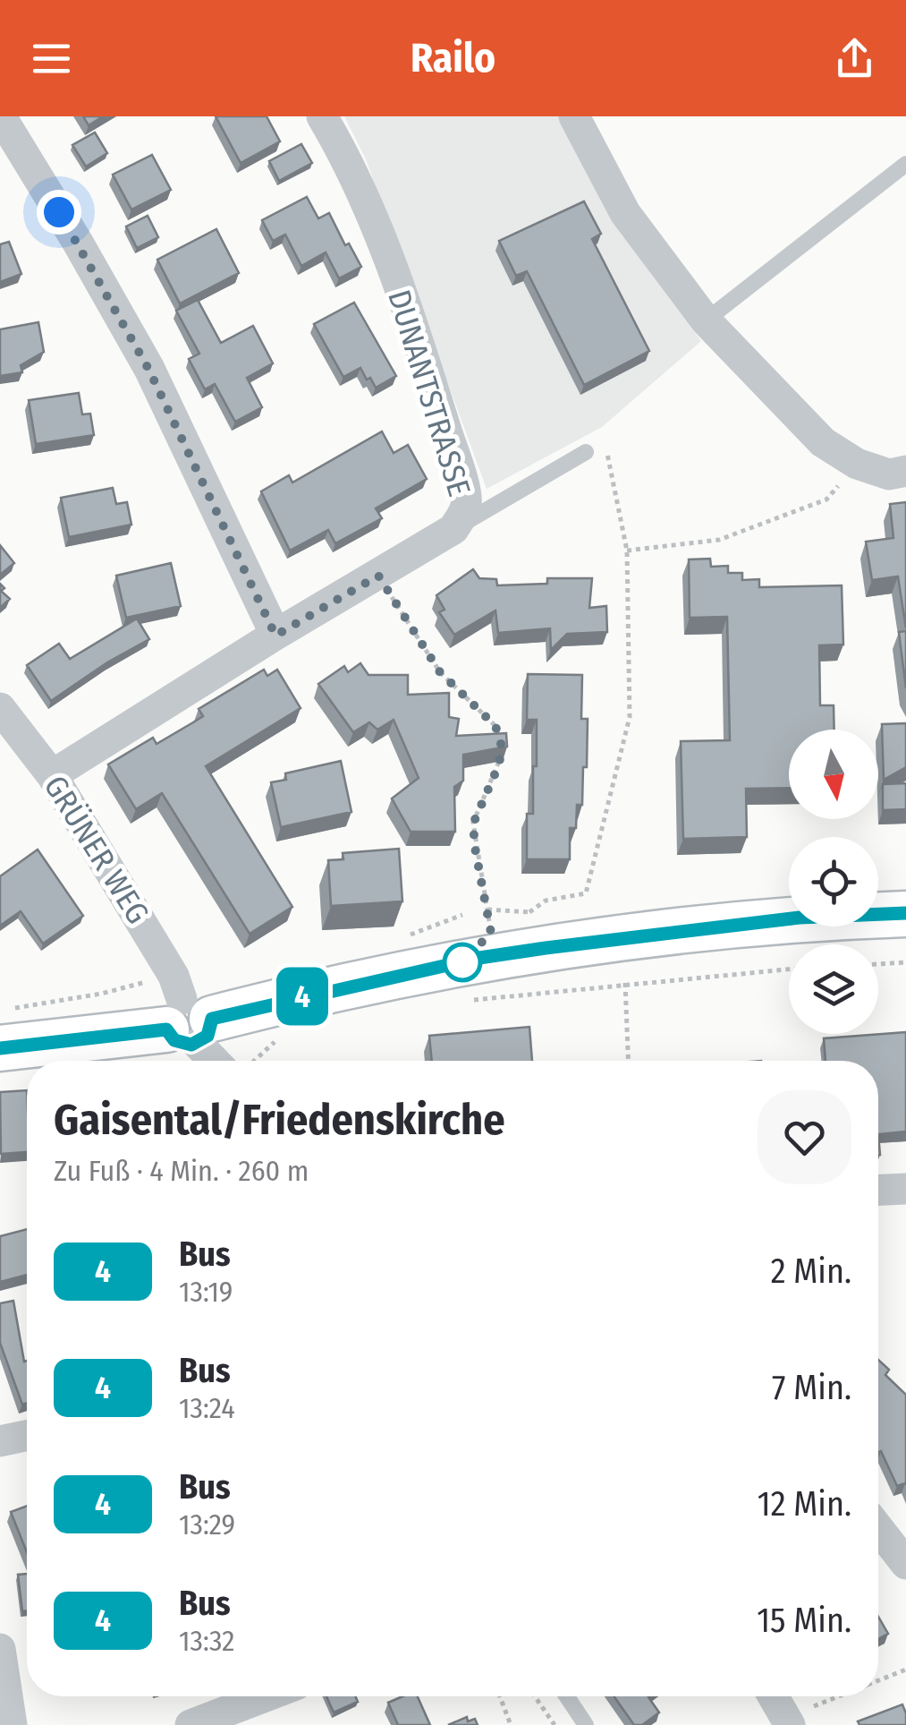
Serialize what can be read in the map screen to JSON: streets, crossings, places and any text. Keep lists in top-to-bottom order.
{
  "streets": {
    "street": ["DUNANTSTRASSE", "GRÜNER WEG"]
  },
  "crossings": [
    ["DUNANTSTRASSE", "GRÜNER WEG"]
  ],
  "lines": ["bus line 4"],
  "north": "bottom",
  "page": {
    "header": "Railo",
    "on_map": "4",
    "heading": ["Gaisental/Friedenskirche", "Zu Fuß · 4 Min. · 260 m"],
    "list": [
      {
        "mark": "4",
        "name": "Bus",
        "note": "13:19",
        "value": "2 Min."
      },
      {
        "mark": "4",
        "name": "Bus",
        "note": "13:24",
        "value": "7 Min."
      },
      {
        "mark": "4",
        "name": "Bus",
        "note": "13:29",
        "value": "12 Min."
      },
      {
        "mark": "4",
        "name": "Bus",
        "note": "13:32",
        "value": "15 Min."
      }
    ]
  }
}
